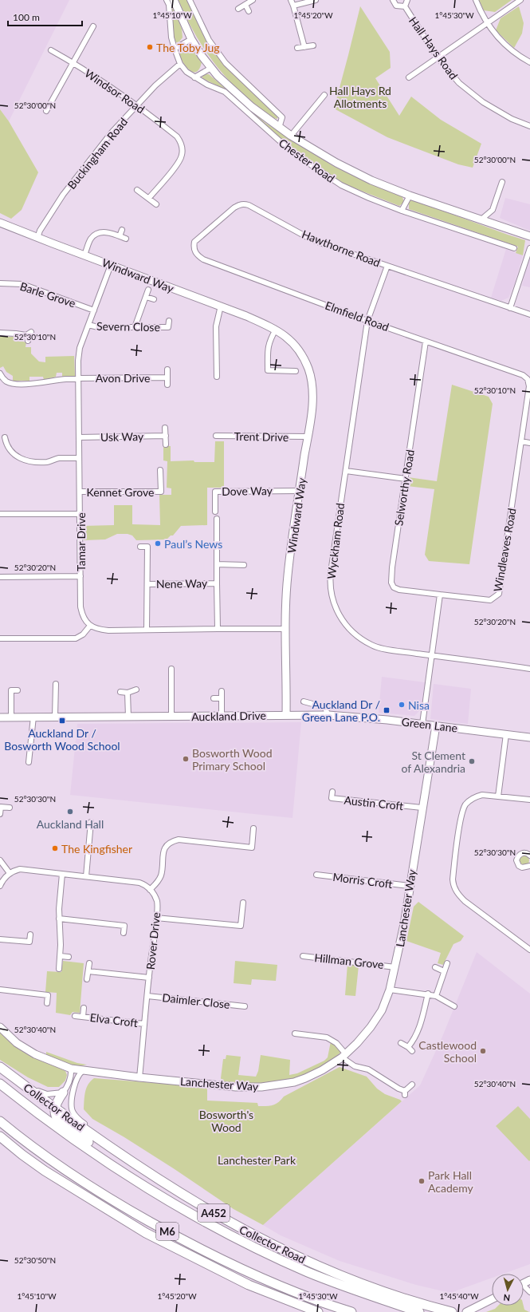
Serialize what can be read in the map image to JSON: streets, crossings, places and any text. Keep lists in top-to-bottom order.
{
  "streets": {
    "highway": ["Collector Road", "A452", "M6"],
    "street": [
      "Hall Hays Road",
      "Windsor Road",
      "Buckingham Road",
      "Chester Road",
      "Hawthorne Road",
      "Windward Way",
      "Barle Grove",
      "Elmfield Road",
      "Severn Close",
      "Avon Drive",
      "Usk Way",
      "Trent Drive",
      "Selworthy Road",
      "Dove Way",
      "Kennet Grove",
      "Wyckham Road",
      "Tamar Drive",
      "Windleaves Road",
      "Nene Way",
      "Auckland Drive",
      "Green Lane",
      "Austin Croft",
      "Morris Croft",
      "Lanchester Way",
      "Rover Drive",
      "Hillman Grove",
      "Daimler Close",
      "Elva Croft"
    ]
  },
  "crossings": [
    ["Windsor Road", "Buckingham Road"],
    ["Buckingham Road", "Chester Road"],
    ["Buckingham Road", "Windward Way"],
    ["Hawthorne Road", "Elmfield Road"],
    ["Hawthorne Road", "Wyckham Road"],
    ["Windward Way", "Trent Drive"],
    ["Windward Way", "Dove Way"],
    ["Windward Way", "Tamar Drive"],
    ["Windward Way", "Auckland Drive"],
    ["Windward Way", "Green Lane"],
    ["Barle Grove", "Tamar Drive"],
    ["Elmfield Road", "Selworthy Road"],
    ["Elmfield Road", "Wyckham Road"],
    ["Elmfield Road", "Windleaves Road"],
    ["Severn Close", "Tamar Drive"],
    ["Avon Drive", "Tamar Drive"],
    ["Usk Way", "Tamar Drive"],
    ["Selworthy Road", "Windleaves Road"],
    ["Kennet Grove", "Tamar Drive"],
    ["Auckland Drive", "Green Lane"],
    ["Green Lane", "Lanchester Way"],
    ["Austin Croft", "Lanchester Way"],
    ["Morris Croft", "Lanchester Way"],
    ["Lanchester Way", "Rover Drive"],
    ["Lanchester Way", "Hillman Grove"],
    ["Rover Drive", "Daimler Close"],
    ["Rover Drive", "Elva Croft"]
  ],
  "parks": ["Hall Hays Rd Allotments", "Bosworth's Wood", "Lanchester Park"],
  "places": {
    "other": [
      "The Toby Jug",
      "Paul’s News",
      "Nisa",
      "Bosworth Wood Primary School",
      "St Clement of Alexandria",
      "Auckland Hall",
      "The Kingfisher",
      "Castlewood School",
      "Park Hall Academy"
    ],
    "transit": ["Auckland Dr / Green Lane P.O.", "Auckland Dr / Bosworth Wood School"]
  },
  "scale_bar": "100 m",
  "north": "bottom",
  "coordinates": [
    "1°45'10\"W",
    "1°45'20\"W",
    "1°45'30\"W",
    "52°30'00\"N",
    "52°30'10\"N",
    "52°30'20\"N",
    "52°30'30\"N",
    "52°30'40\"N",
    "52°30'50\"N",
    "1°45'40\"W"
  ]
}
